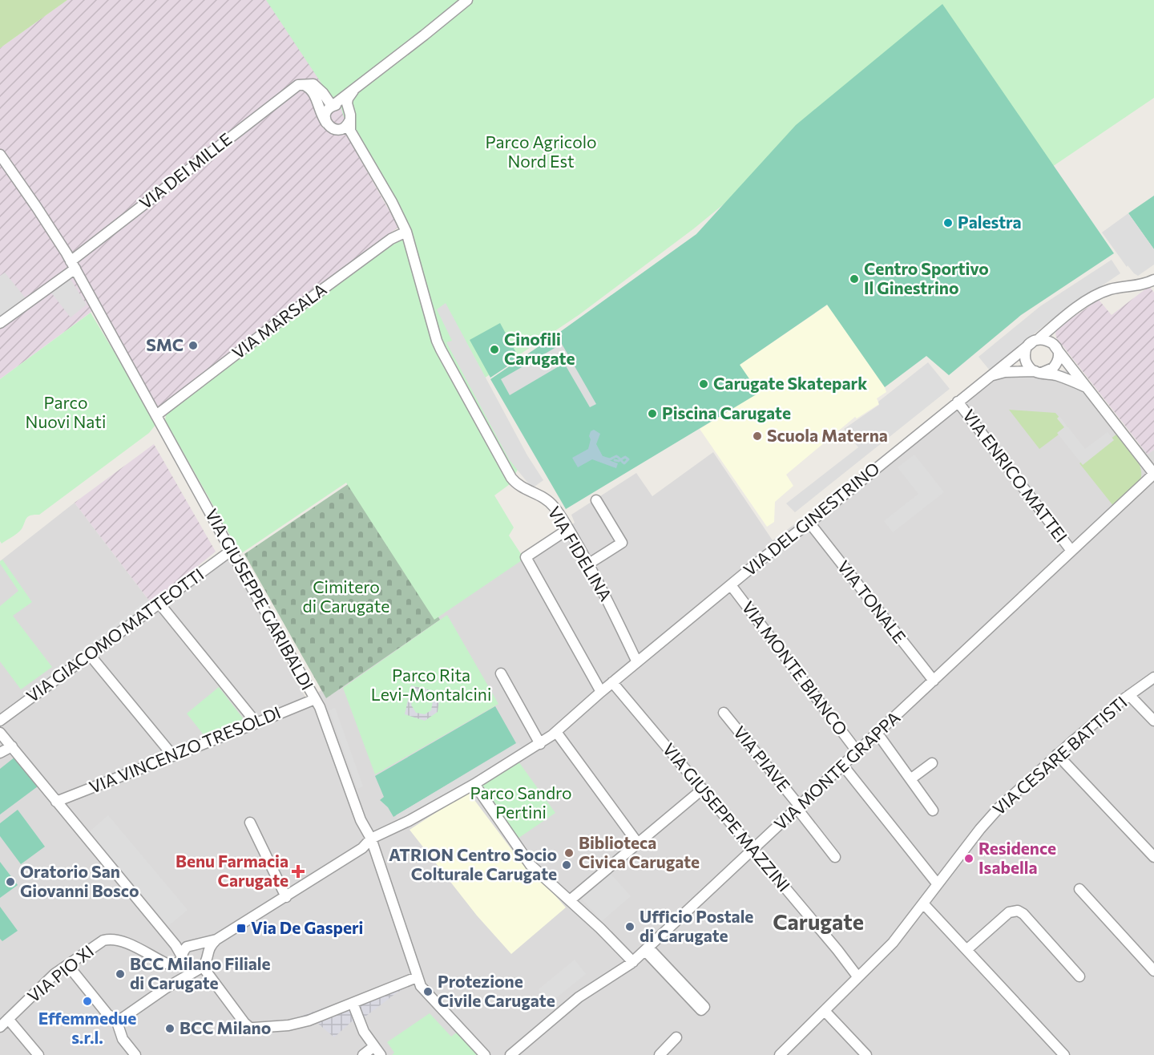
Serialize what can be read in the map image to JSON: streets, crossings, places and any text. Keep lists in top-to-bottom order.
{
  "streets": {
    "street": [
      "VIA DEI MILLE",
      "VIA MARSALA",
      "VIA ENRICO MATTEI",
      "VIA DEL GINESTRINO",
      "VIA FIDELINA",
      "VIA GIUSEPPE GARIBALDI",
      "VIA TONALE",
      "VIA GIACOMO MATTEOTTI",
      "VIA MONTE BIANCO",
      "VIA VINCENZO TRESOLDI",
      "VIA CESARE BATTISTI",
      "VIA PIAVE",
      "VIA MONTE GRAPPA",
      "VIA GIUSEPPE MAZZINI",
      "VIA PIO XI"
    ]
  },
  "crossings": [
    ["VIA DEI MILLE", "VIA GIUSEPPE GARIBALDI"],
    ["VIA MARSALA", "VIA FIDELINA"],
    ["VIA MARSALA", "VIA GIUSEPPE GARIBALDI"],
    ["VIA ENRICO MATTEI", "VIA DEL GINESTRINO"],
    ["VIA ENRICO MATTEI", "VIA MONTE GRAPPA"],
    ["VIA DEL GINESTRINO", "VIA FIDELINA"],
    ["VIA DEL GINESTRINO", "VIA TONALE"],
    ["VIA DEL GINESTRINO", "VIA MONTE BIANCO"],
    ["VIA GIUSEPPE GARIBALDI", "VIA GIACOMO MATTEOTTI"],
    ["VIA GIUSEPPE GARIBALDI", "VIA VINCENZO TRESOLDI"],
    ["VIA TONALE", "VIA MONTE GRAPPA"],
    ["VIA MONTE BIANCO", "VIA MONTE GRAPPA"],
    ["VIA CESARE BATTISTI", "VIA GIUSEPPE MAZZINI"],
    ["VIA PIAVE", "VIA MONTE GRAPPA"],
    ["VIA MONTE GRAPPA", "VIA GIUSEPPE MAZZINI"]
  ],
  "districts": ["Carugate"],
  "parks": [
    "Parco Agricolo Nord Est",
    "Parco Nuovi Nati",
    "Cimitero di Carugate",
    "Parco Rita Levi-Montalcini",
    "Parco Sandro Pertini"
  ],
  "places": {
    "other": [
      "Palestra",
      "Centro Sportivo Il Ginestrino",
      "SMC",
      "Cinofili Carugate",
      "Carugate Skatepark",
      "Piscina Carugate",
      "Scuola Materna",
      "Biblioteca Civica Carugate",
      "Residence Isabella",
      "ATRION Centro Socio Colturale Carugate",
      "Oratorio San Giovanni Bosco",
      "Ufficio Postale di Carugate",
      "BCC Milano Filiale di Carugate",
      "Protezione Civile Carugate",
      "Effemmedue s.r.l.",
      "BCC Milano"
    ],
    "health": ["Benu Farmacia Carugate"],
    "transit": ["Via De Gasperi"]
  }
}
